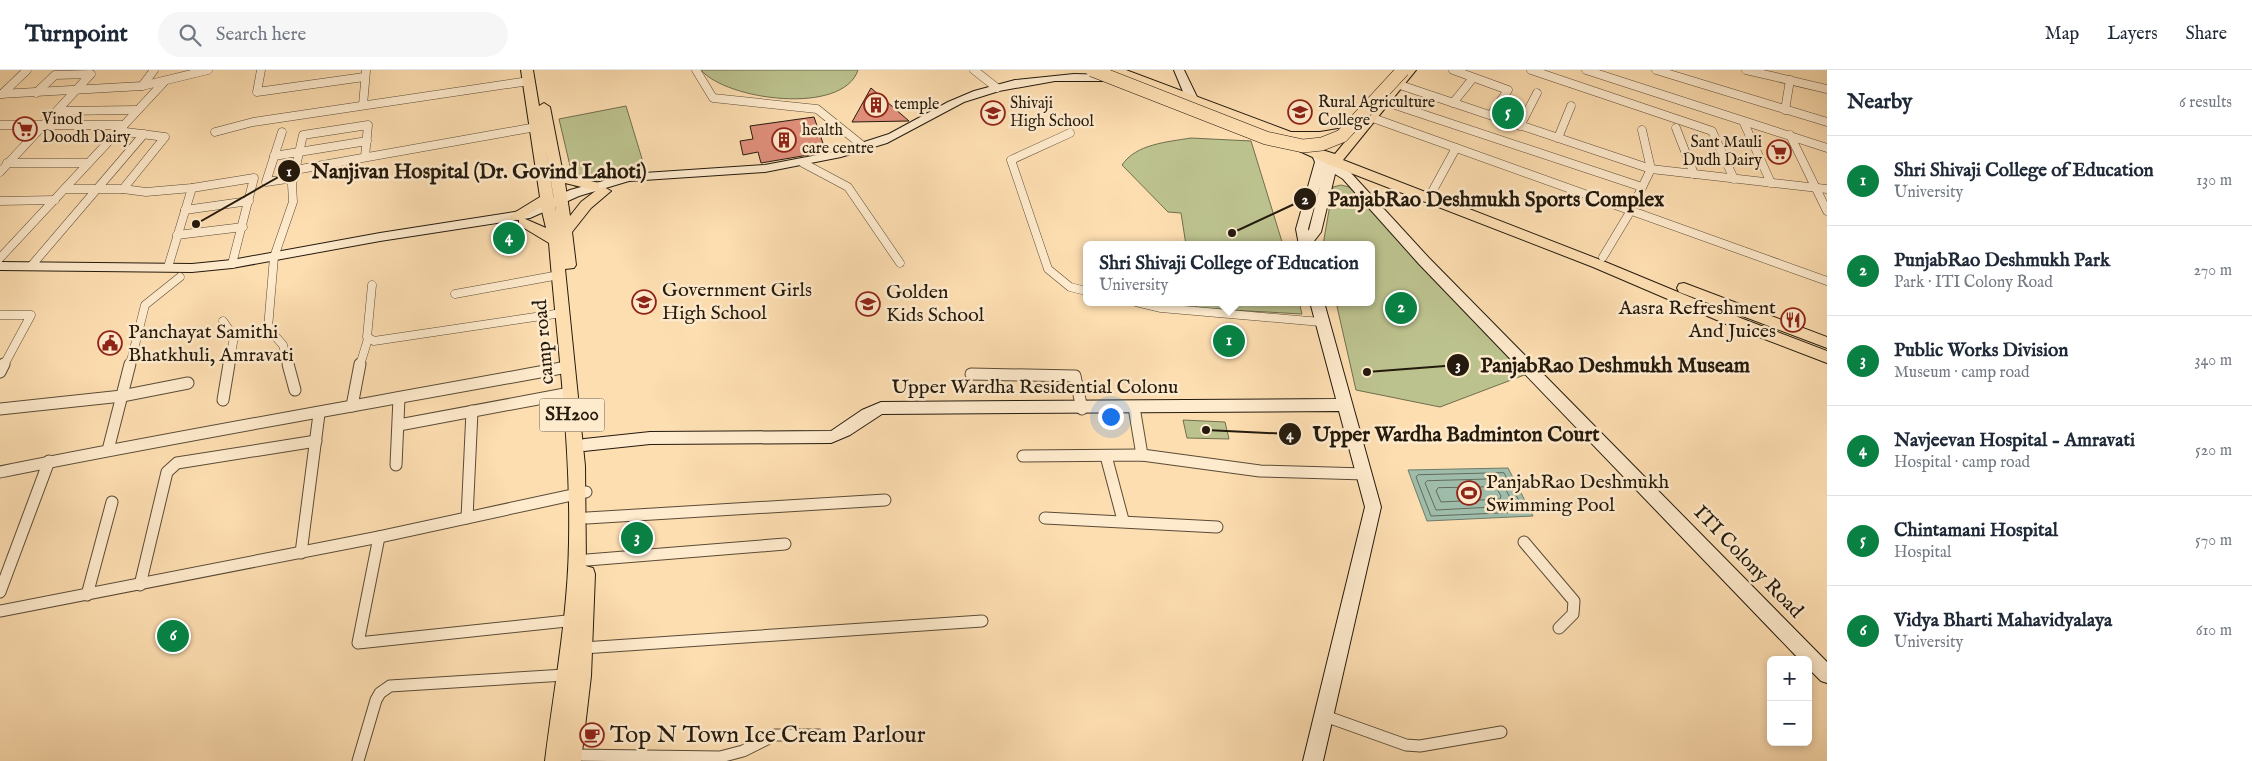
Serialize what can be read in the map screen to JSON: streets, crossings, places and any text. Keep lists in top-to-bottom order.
{
  "streets": {
    "main road": ["camp road", "SH200"],
    "street": ["Upper Wardha Residential Colonu", "ITI Colony Road"]
  },
  "crossings": [
    ["camp road", "Upper Wardha Residential Colonu"]
  ],
  "places": {
    "building": ["temple", "health care centre"],
    "school or university": [
      "Rural Agriculture College",
      "Shivaji High School",
      "Government Girls High School",
      "Golden Kids School"
    ],
    "supermarket": ["Vinod Doodh Dairy", "Sant Mauli Dudh Dairy"],
    "other": [
      "Nanjivan Hospital (Dr. Govind Lahoti)",
      "PanjabRao Deshmukh Sports Complex",
      "PanjabRao Deshmukh Museam",
      "Upper Wardha Badminton Court"
    ],
    "restaurant": ["Aasra Refreshment And Juices"],
    "public building": ["Panchayat Samithi Bhatkhuli, Amravati"],
    "sports": ["PanjabRao Deshmukh Swimming Pool"],
    "cafe": ["Top N Town Ice Cream Parlour"]
  },
  "page": {
    "header": "Turnpoint",
    "search": "Search here",
    "nav": ["Map", "Layers", "Share"],
    "heading": ["Nearby", "6 results"],
    "pins": [
      "5",
      "4",
      "2",
      "1",
      "3",
      "6"
    ],
    "list": [
      {
        "mark": "1",
        "name": "Shri Shivaji College of Education",
        "note": "University",
        "value": "130 m"
      },
      {
        "mark": "2",
        "name": "PunjabRao Deshmukh Park",
        "note": "Park · ITI Colony Road",
        "value": "270 m"
      },
      {
        "mark": "3",
        "name": "Public Works Division",
        "note": "Museum · camp road",
        "value": "340 m"
      },
      {
        "mark": "4",
        "name": "Navjeevan Hospital - Amravati",
        "note": "Hospital · camp road",
        "value": "520 m"
      },
      {
        "mark": "5",
        "name": "Chintamani Hospital",
        "note": "Hospital",
        "value": "570 m"
      },
      {
        "mark": "6",
        "name": "Vidya Bharti Mahavidyalaya",
        "note": "University",
        "value": "610 m"
      }
    ],
    "popup": ["Shri Shivaji College of Education", "University"],
    "map_buttons": ["+", "−"]
  }
}
